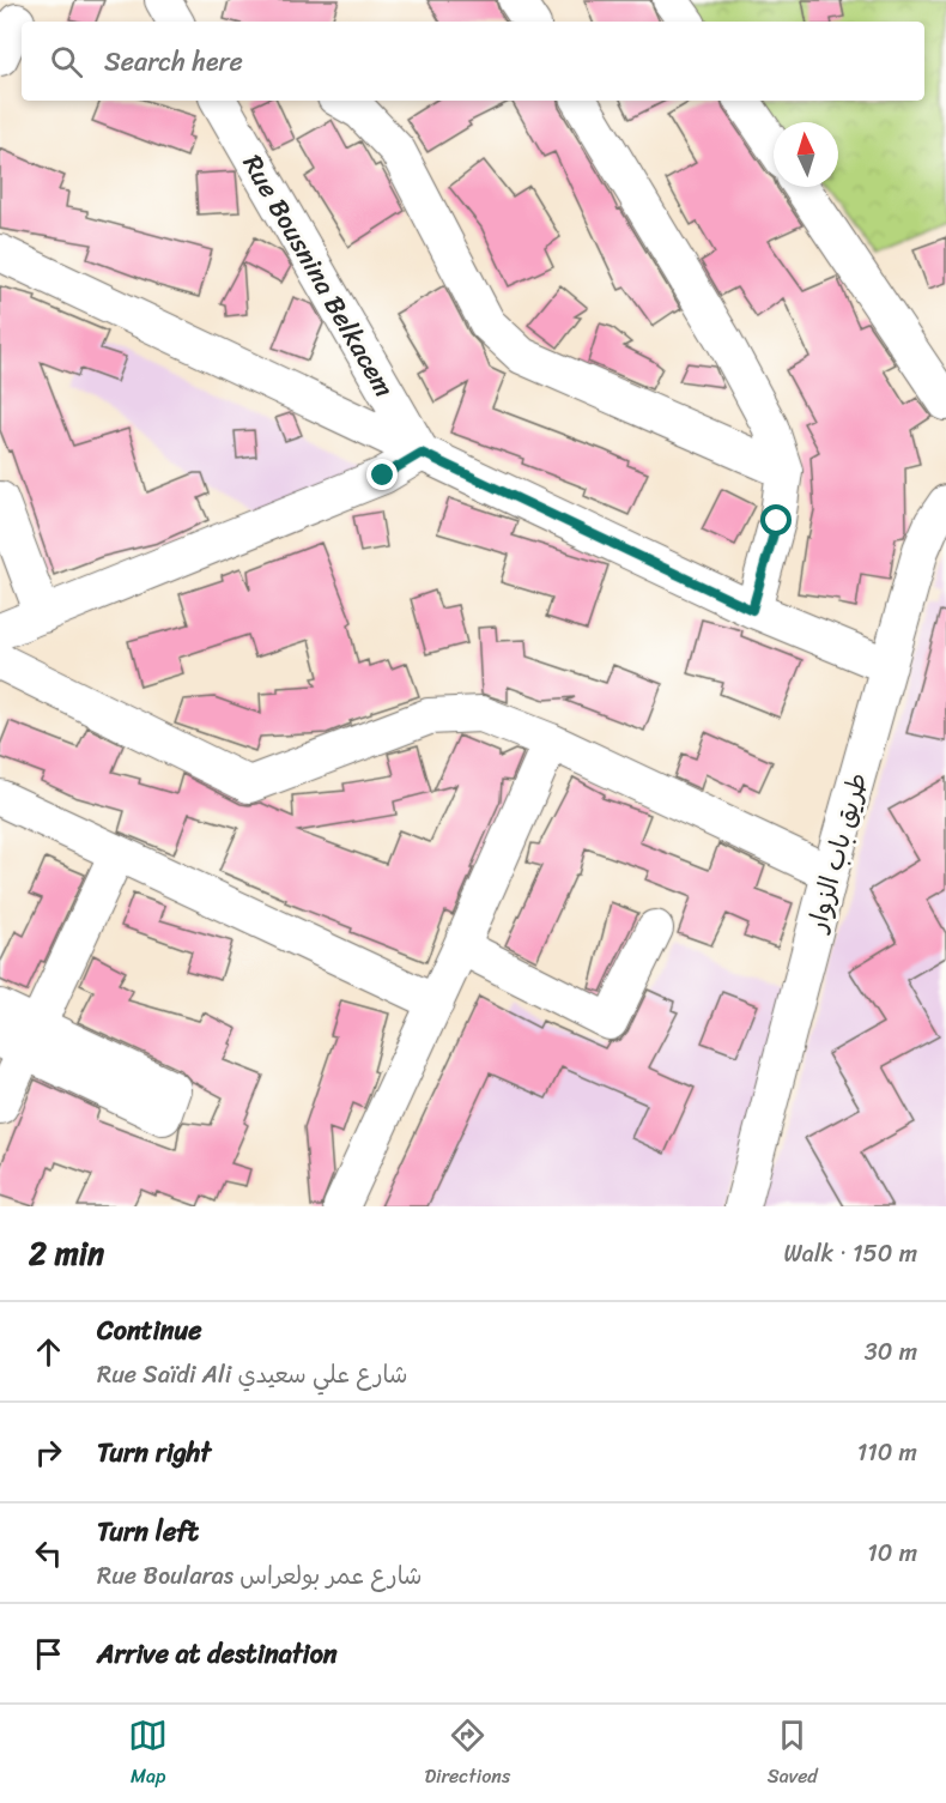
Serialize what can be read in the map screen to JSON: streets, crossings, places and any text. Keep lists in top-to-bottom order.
{
  "streets": {
    "street": ["Rue Bousnina Belkacem", "طريق باب الزوار"]
  },
  "north": "top",
  "page": {
    "search": "Search here",
    "heading": ["2 min", "Walk · 150 m"],
    "list": [
      ["Continue", "Rue Saïdi Ali شارع علي سعيدي", "30 m"],
      ["Turn right", "110 m"],
      ["Turn left", "Rue Boularas شارع عمر بولعراس", "10 m"],
      "Arrive at destination"
    ],
    "nav": ["Map", "Directions", "Saved"]
  }
}
